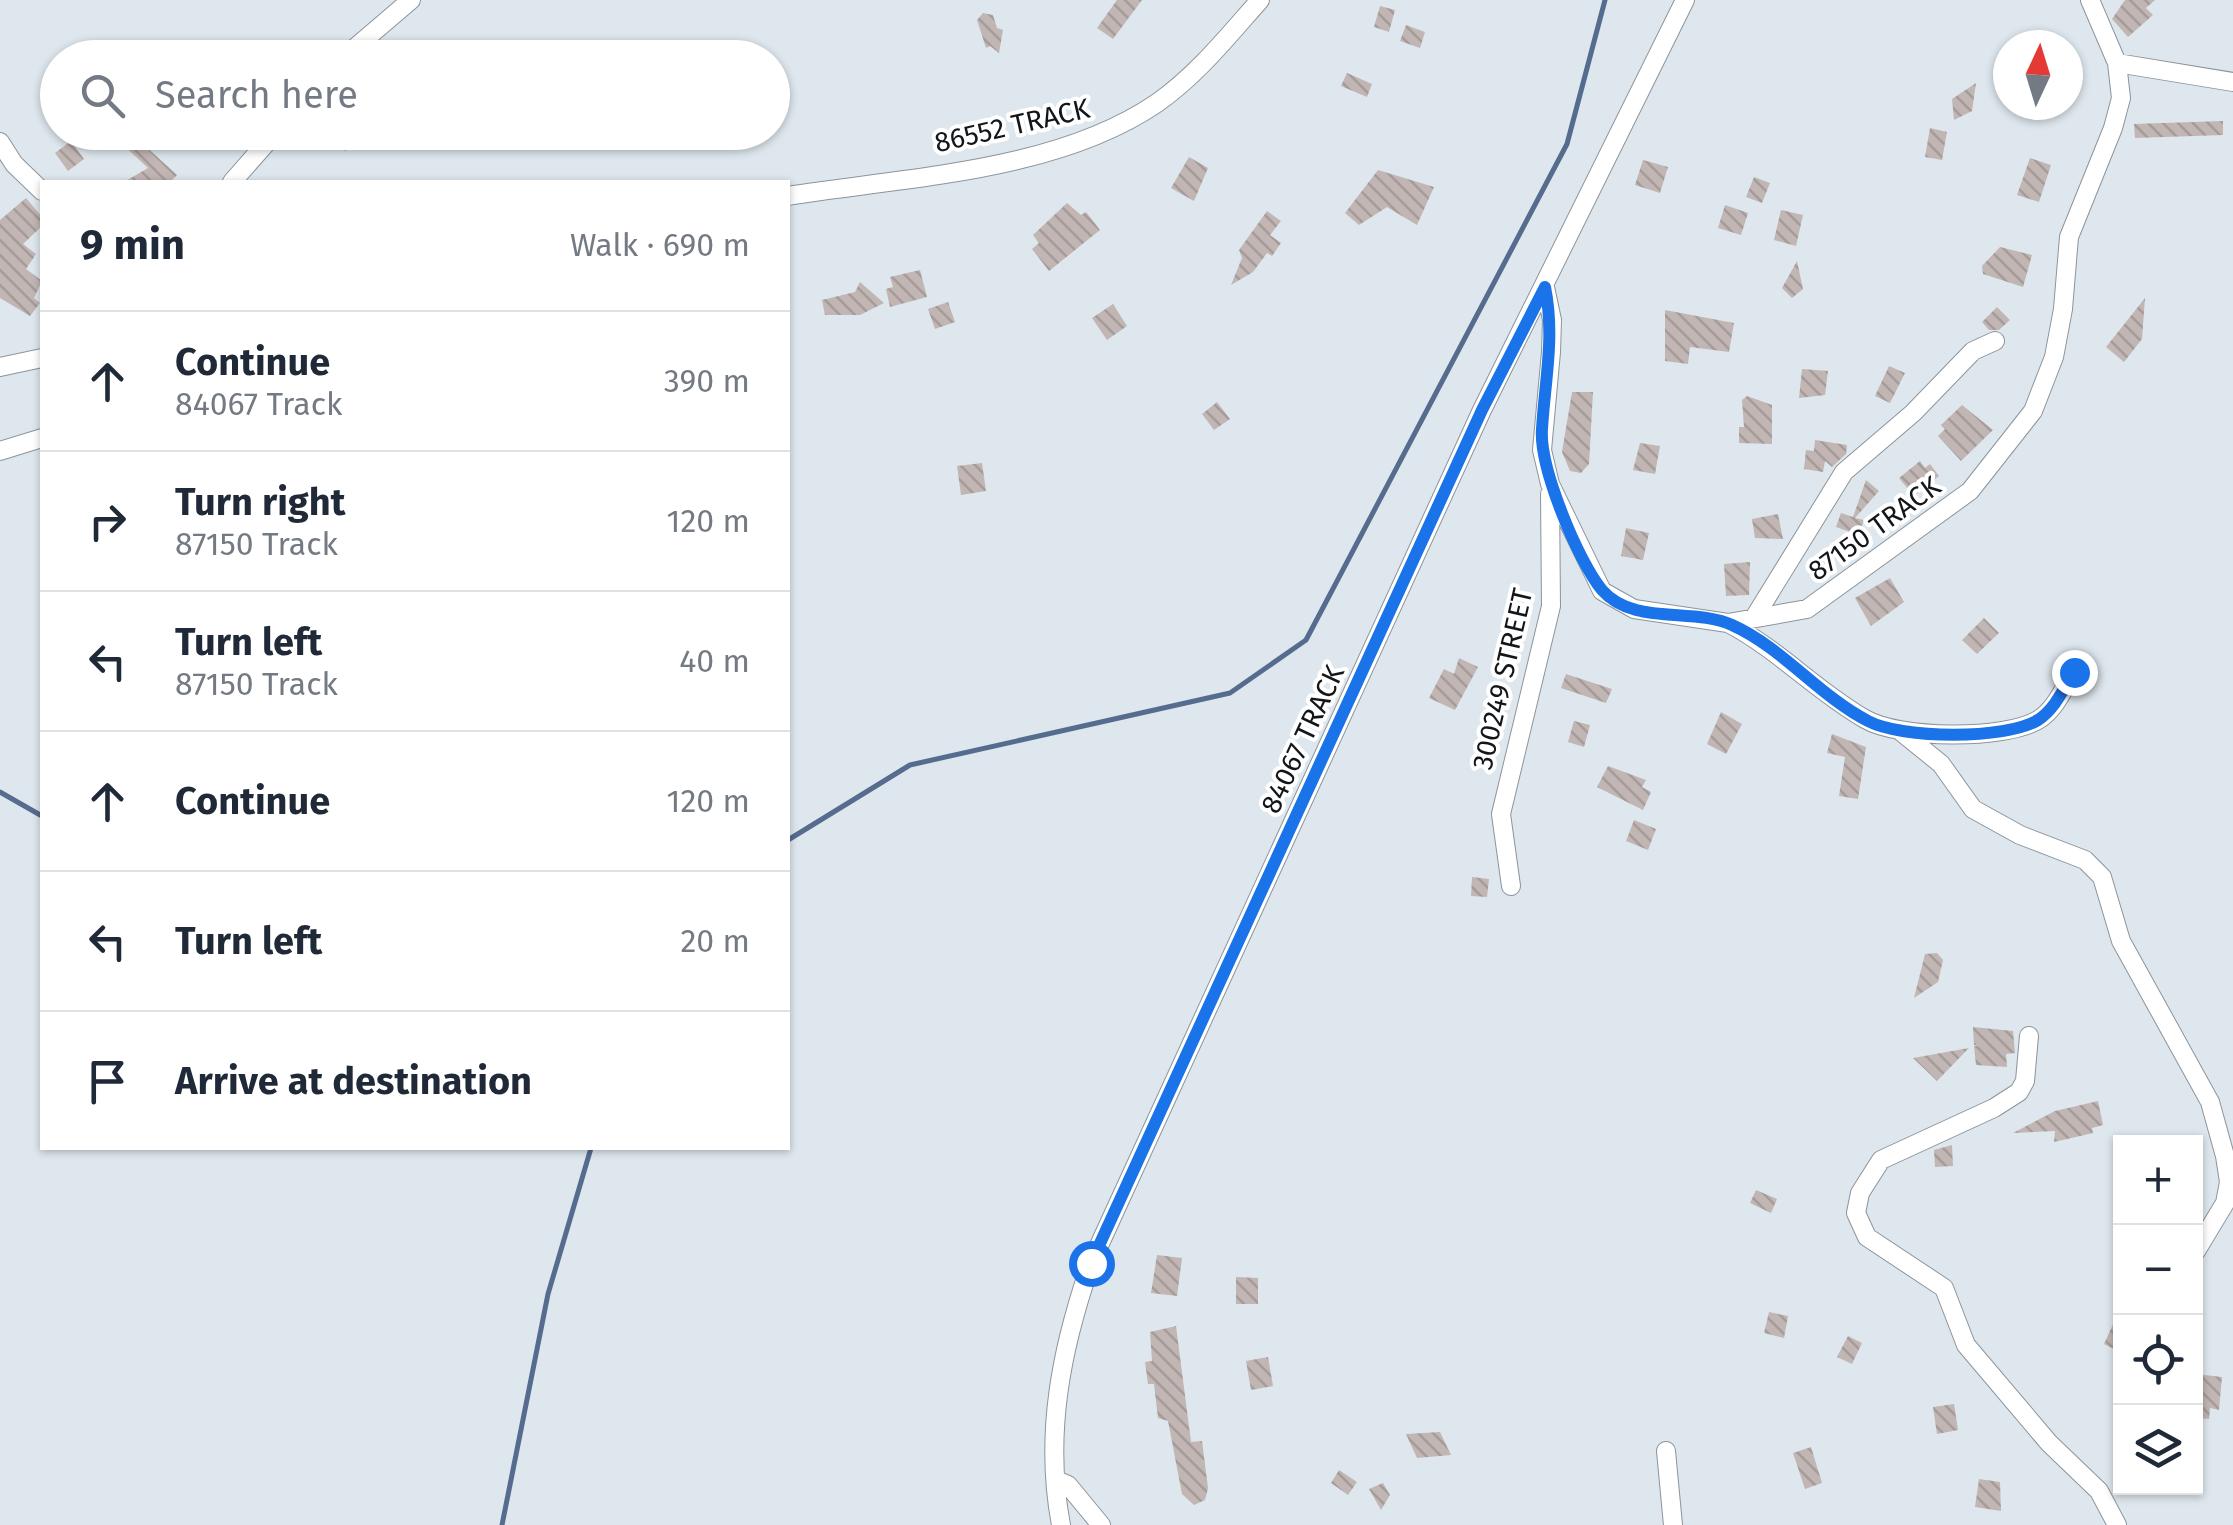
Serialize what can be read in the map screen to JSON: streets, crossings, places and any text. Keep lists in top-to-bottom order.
{
  "streets": {
    "street": [
      "86552 TRACK",
      "87150 TRACK",
      "300249 STREET",
      "84067 TRACK"
    ]
  },
  "crossings": [
    ["87150 TRACK", "300249 STREET"],
    ["87150 TRACK", "84067 TRACK"]
  ],
  "north": "top",
  "page": {
    "search": "Search here",
    "heading": ["9 min", "Walk · 690 m"],
    "list": [
      ["Continue", "84067 Track", "390 m"],
      ["Turn right", "87150 Track", "120 m"],
      ["Turn left", "87150 Track", "40 m"],
      ["Continue", "120 m"],
      ["Turn left", "20 m"],
      "Arrive at destination"
    ],
    "map_buttons": ["+", "−"]
  }
}
